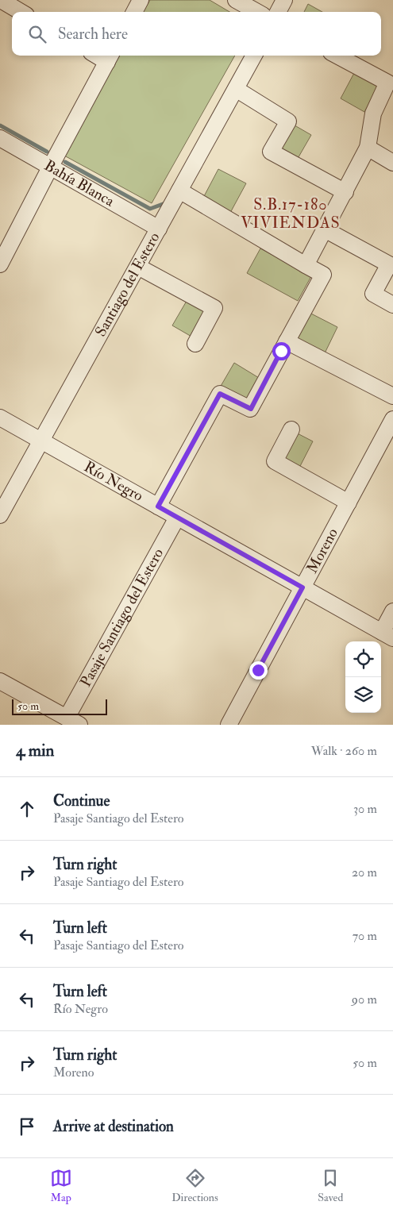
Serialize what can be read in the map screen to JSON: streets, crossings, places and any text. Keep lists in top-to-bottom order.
{
  "streets": {
    "street": [
      "Bahía Blanca",
      "Santiago del Estero",
      "Río Negro",
      "Moreno",
      "Pasaje Santiago del Estero"
    ]
  },
  "crossings": [
    ["Bahía Blanca", "Santiago del Estero"],
    ["Santiago del Estero", "Río Negro"],
    ["Río Negro", "Moreno"],
    ["Río Negro", "Pasaje Santiago del Estero"]
  ],
  "districts": ["S.B.17-180 VIVIENDAS"],
  "scale_bar": "50 m",
  "page": {
    "search": "Search here",
    "scale": "50 m",
    "heading": ["4 min", "Walk · 260 m"],
    "list": [
      ["Continue", "Pasaje Santiago del Estero", "30 m"],
      ["Turn right", "Pasaje Santiago del Estero", "20 m"],
      ["Turn left", "Pasaje Santiago del Estero", "70 m"],
      ["Turn left", "Río Negro", "90 m"],
      ["Turn right", "Moreno", "50 m"],
      "Arrive at destination"
    ],
    "nav": ["Map", "Directions", "Saved"]
  }
}
